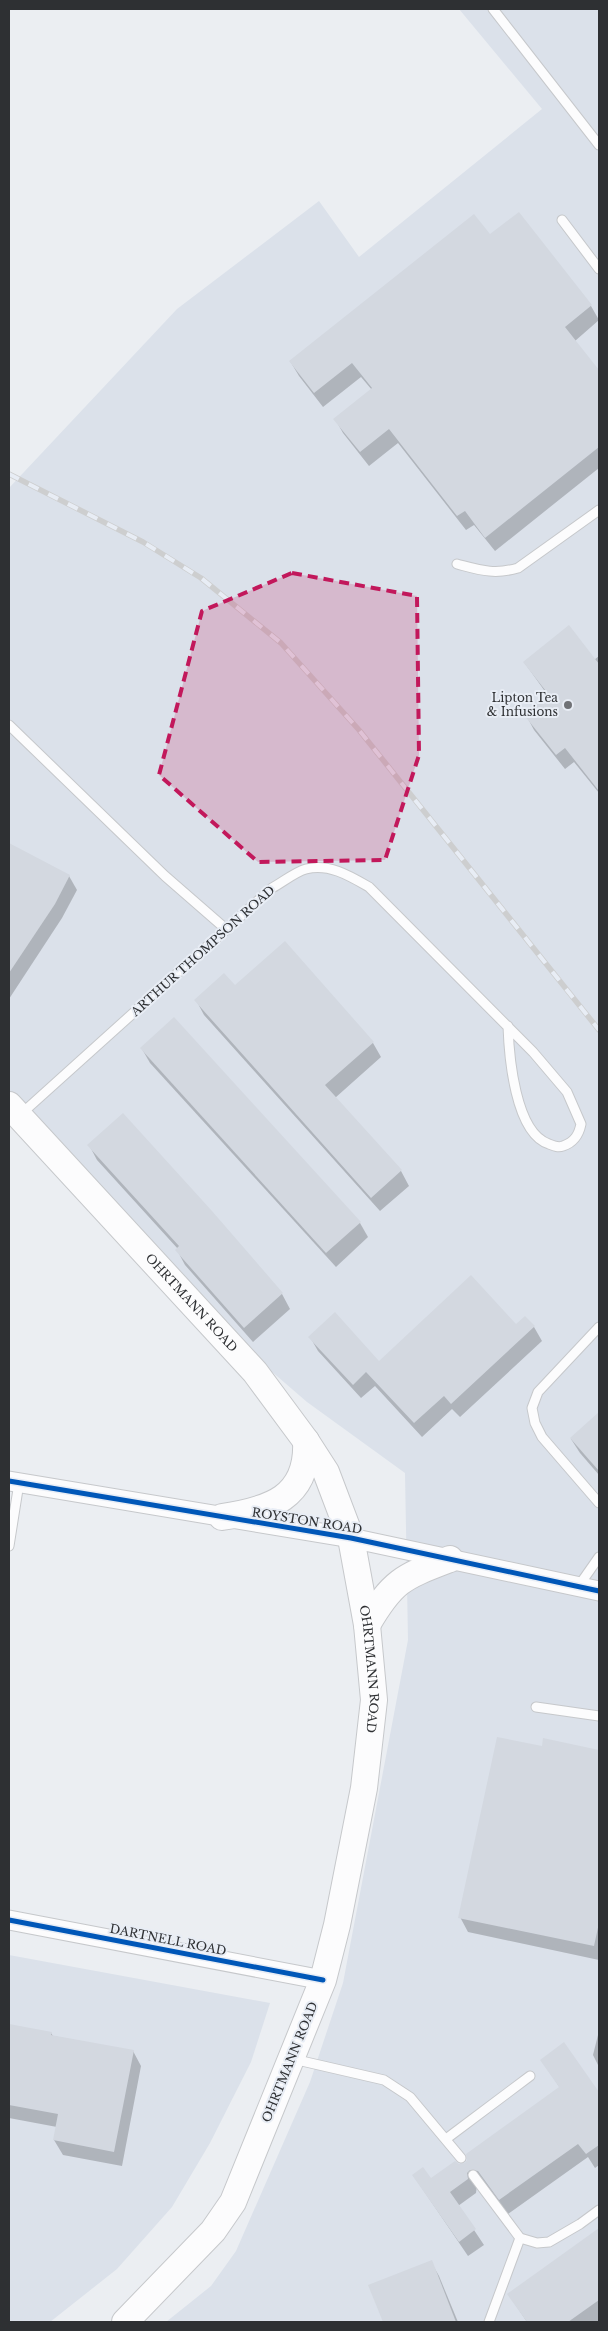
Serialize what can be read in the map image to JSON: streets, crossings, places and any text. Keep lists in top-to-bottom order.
{
  "streets": {
    "main road": ["OHRTMANN ROAD"],
    "street": ["ROYSTON ROAD", "DARTNELL ROAD"],
    "lane": ["ARTHUR THOMPSON ROAD"]
  },
  "crossings": [
    ["ARTHUR THOMPSON ROAD", "OHRTMANN ROAD"],
    ["OHRTMANN ROAD", "ROYSTON ROAD"],
    ["OHRTMANN ROAD", "DARTNELL ROAD"]
  ],
  "places": ["Lipton Tea & Infusions"]
}
